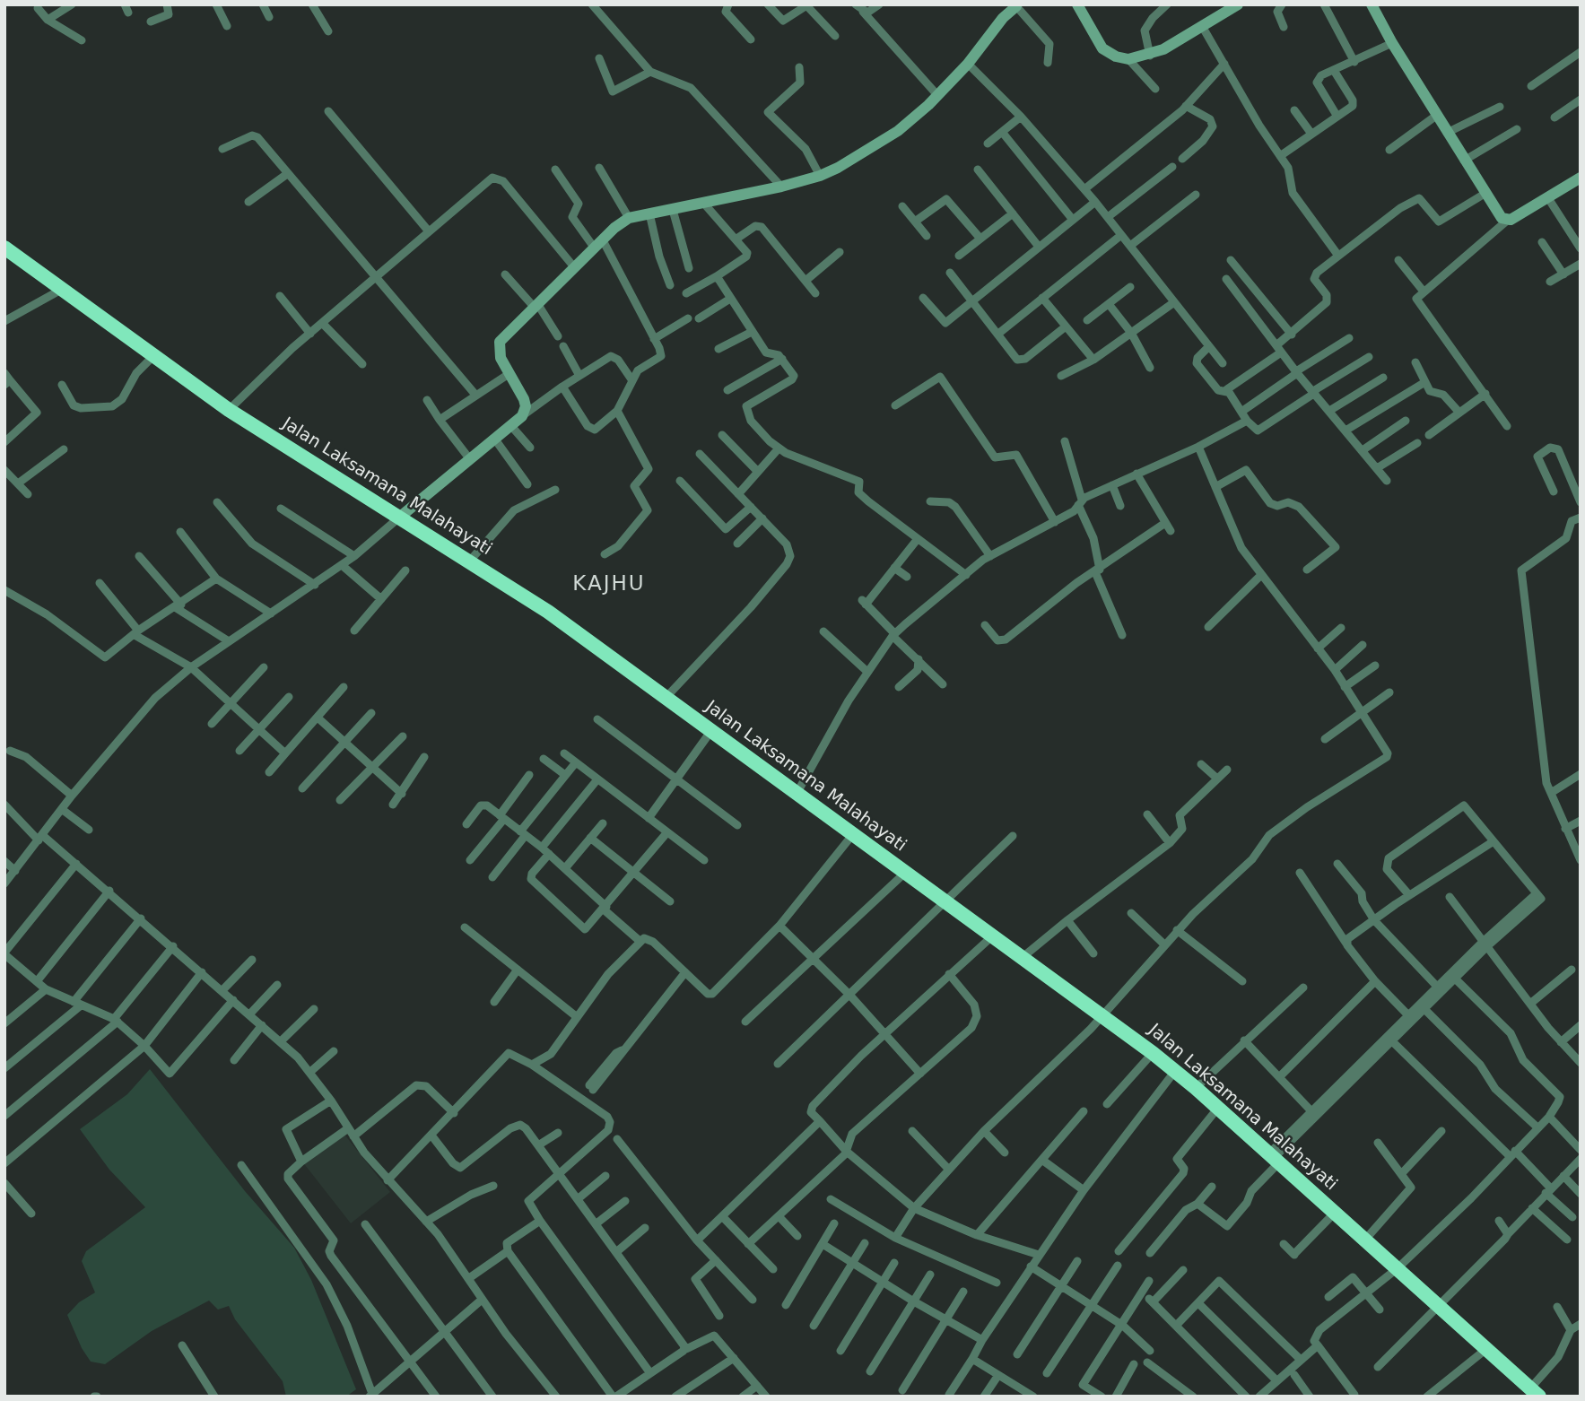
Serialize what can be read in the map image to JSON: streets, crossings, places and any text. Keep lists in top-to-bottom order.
{
  "streets": {
    "highway": ["Jalan Laksamana Malahayati"]
  },
  "districts": ["KAJHU"]
}
